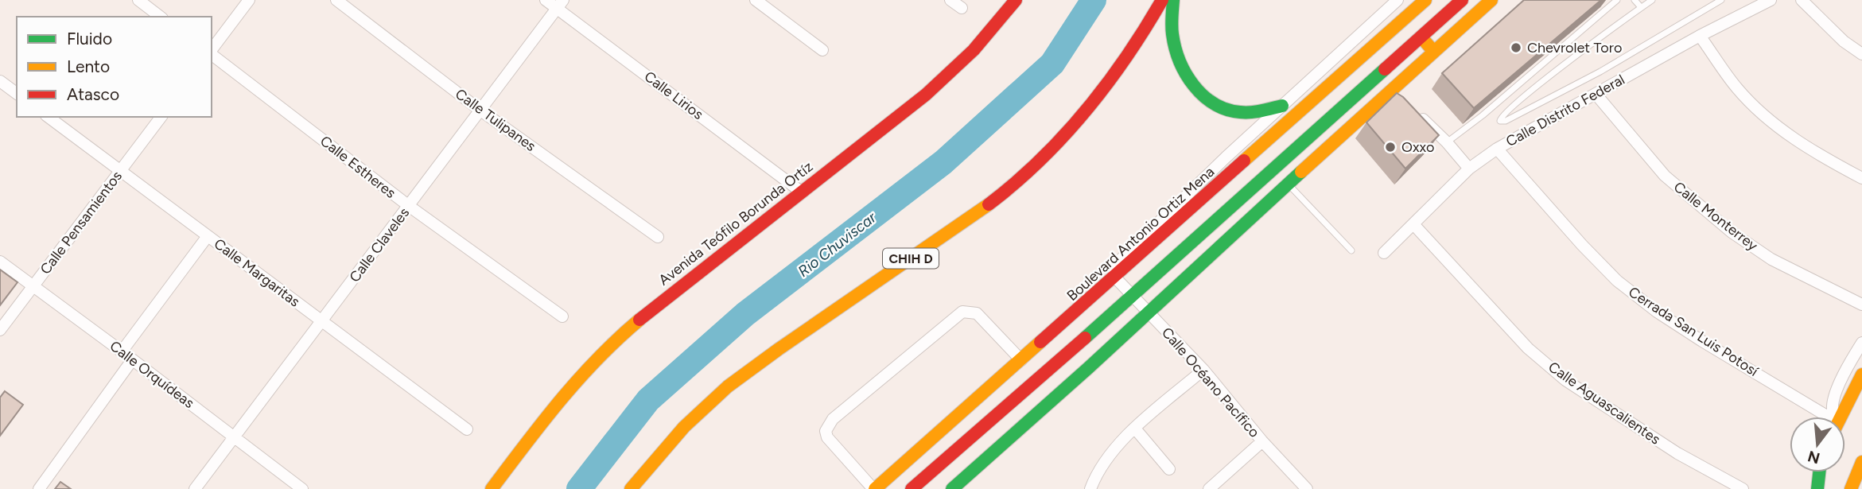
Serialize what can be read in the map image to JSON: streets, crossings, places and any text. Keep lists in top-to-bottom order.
{
  "streets": {
    "main road": ["Avenida Teófilo Borunda Ortíz", "Boulevard Antonio Ortiz Mena", "CHIH D"],
    "street": [
      "Calle Lirios",
      "Calle Distrito Federal",
      "Calle Tulipanes",
      "Calle Estheres",
      "Calle Monterrey",
      "Calle Pensamientos",
      "Calle Claveles",
      "Calle Margaritas",
      "Cerrada San Luis Potosí",
      "Calle Orquídeas",
      "Calle Océano Pacífico",
      "Calle Aguascalientes"
    ]
  },
  "crossings": [
    ["Calle Lirios", "Avenida Teófilo Borunda Ortíz"],
    ["Calle Lirios", "Calle Claveles"],
    ["Calle Distrito Federal", "Calle Monterrey"],
    ["Calle Distrito Federal", "Cerrada San Luis Potosí"],
    ["Calle Distrito Federal", "Calle Aguascalientes"],
    ["Calle Tulipanes", "Calle Claveles"],
    ["Calle Estheres", "Calle Claveles"],
    ["Calle Pensamientos", "Calle Margaritas"],
    ["Calle Pensamientos", "Calle Orquídeas"],
    ["Boulevard Antonio Ortiz Mena", "Calle Océano Pacífico"],
    ["Calle Claveles", "Calle Margaritas"],
    ["Calle Claveles", "Calle Orquídeas"]
  ],
  "water": ["Rio Chuviscar"],
  "places": ["Chevrolet Toro", "Oxxo"],
  "legend": ["Fluido", "Lento", "Atasco"],
  "north": "bottom"
}
